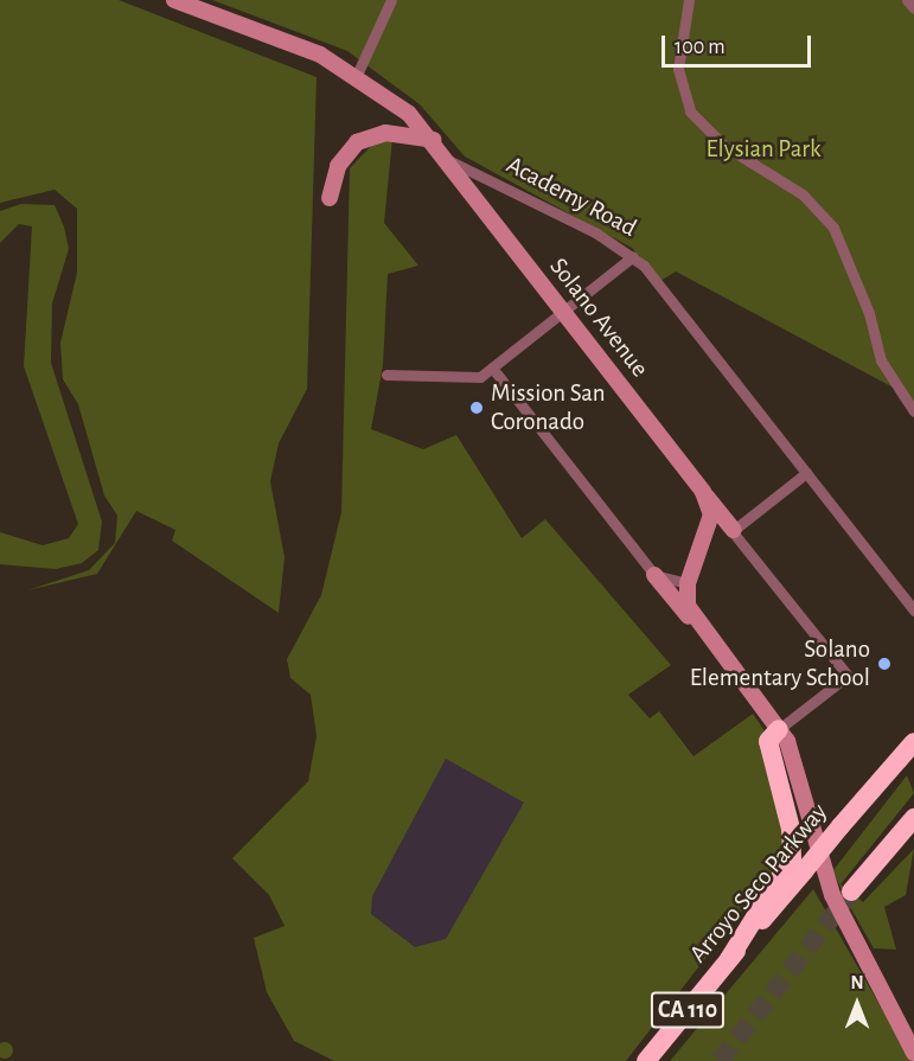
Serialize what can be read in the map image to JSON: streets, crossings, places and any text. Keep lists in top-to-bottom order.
{
  "streets": {
    "highway": ["Arroyo Seco Parkway", "CA 110"],
    "main road": ["Academy Road", "Solano Avenue"]
  },
  "crossings": [
    ["Academy Road", "Solano Avenue"]
  ],
  "parks": ["Elysian Park"],
  "places": ["Mission San Coronado", "Solano Elementary School"],
  "scale_bar": "100 m",
  "north": "top"
}
